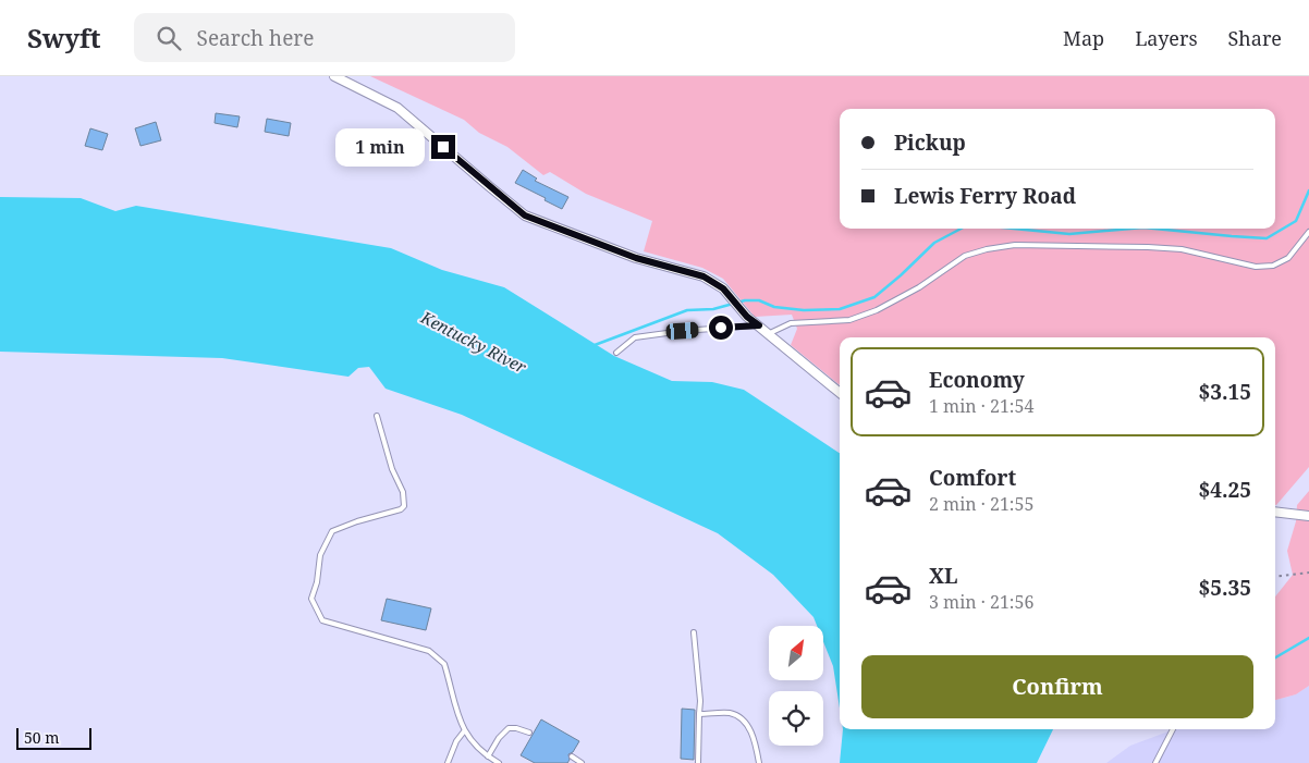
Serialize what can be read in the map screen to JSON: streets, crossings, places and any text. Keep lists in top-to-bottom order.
{
  "water": ["Kentucky River"],
  "scale_bar": "50 m",
  "north": "top right",
  "page": {
    "header": "Swyft",
    "search": "Search here",
    "nav": ["Map", "Layers", "Share"],
    "banner": ["Pickup", "Lewis Ferry Road"],
    "bubble": "1 min",
    "list": [
      {
        "name": "Economy",
        "note": "1 min · 21:54",
        "value": "$3.15"
      },
      {
        "name": "Comfort",
        "note": "2 min · 21:55",
        "value": "$4.25"
      },
      {
        "name": "XL",
        "note": "3 min · 21:56",
        "value": "$5.35"
      }
    ],
    "buttons": "Confirm",
    "scale": "50 m"
  }
}
